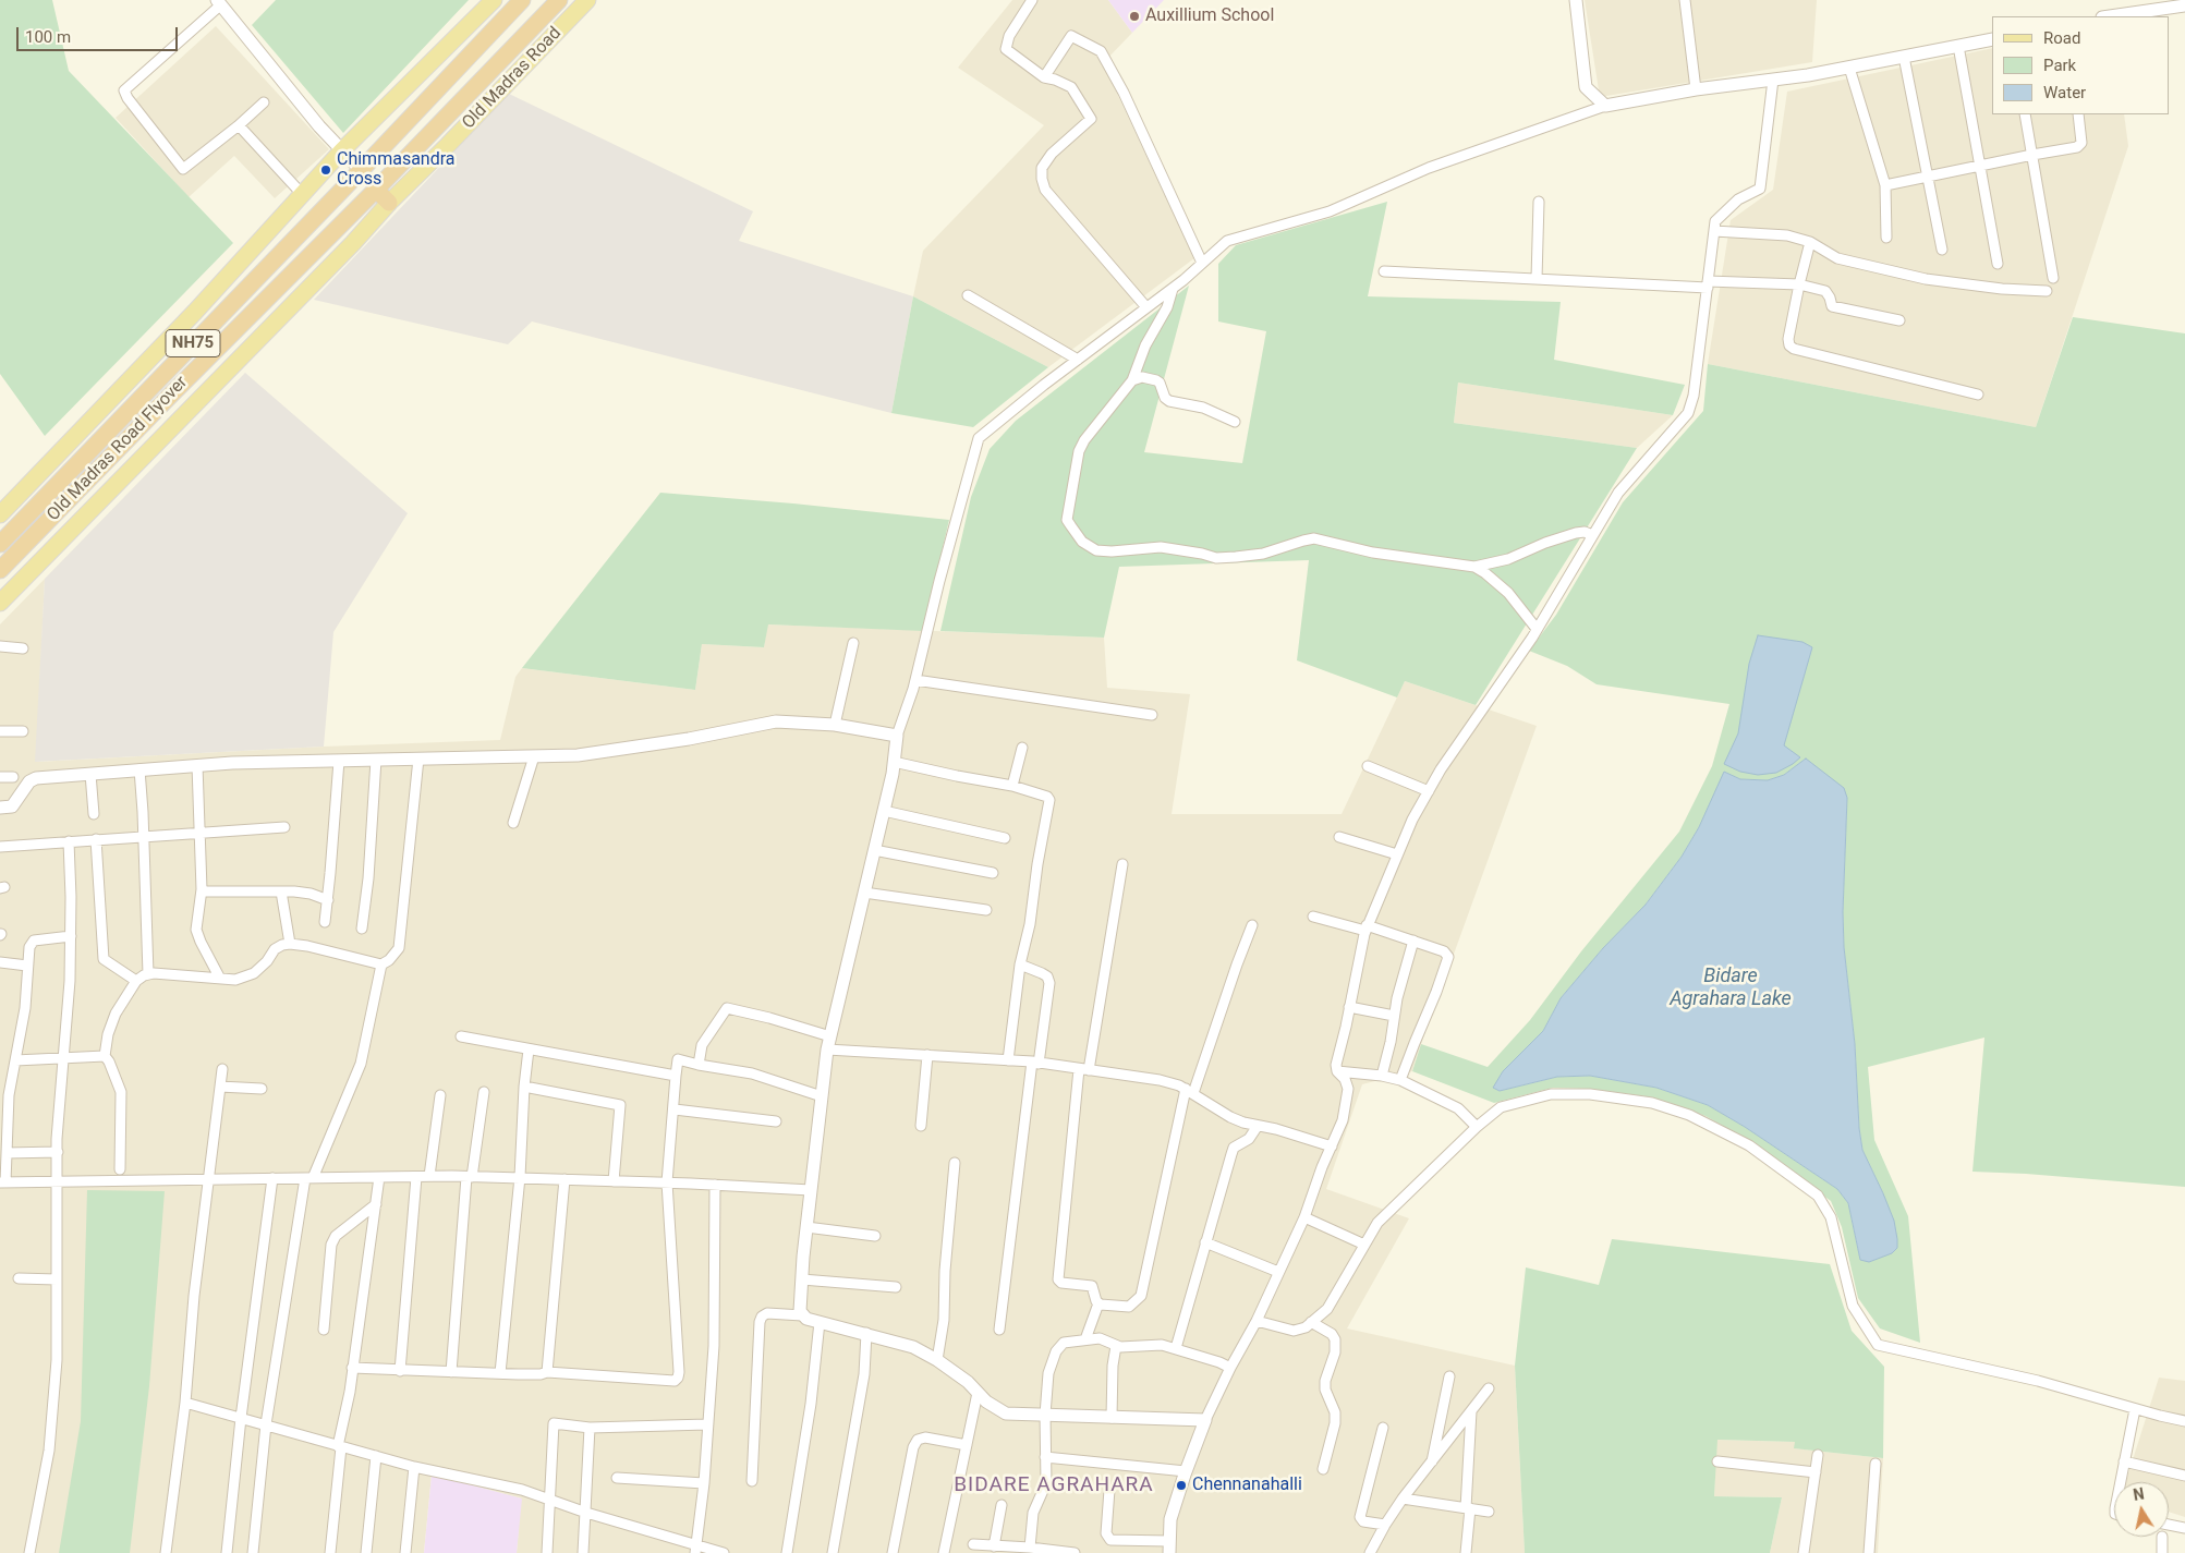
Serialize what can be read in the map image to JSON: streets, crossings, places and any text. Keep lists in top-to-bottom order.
{
  "streets": {
    "highway": ["Old Madras Road", "NH75", "Old Madras Road Flyover"]
  },
  "crossings": [
    ["Old Madras Road", "Old Madras Road Flyover"],
    ["NH75", "Old Madras Road Flyover"]
  ],
  "districts": ["BIDARE AGRAHARA"],
  "water": ["Bidare Agrahara Lake"],
  "places": ["Auxillium School", "Chimmasandra Cross", "Chennanahalli"],
  "legend": ["Road", "Park", "Water"],
  "scale_bar": "100 m",
  "north": "top"
}
